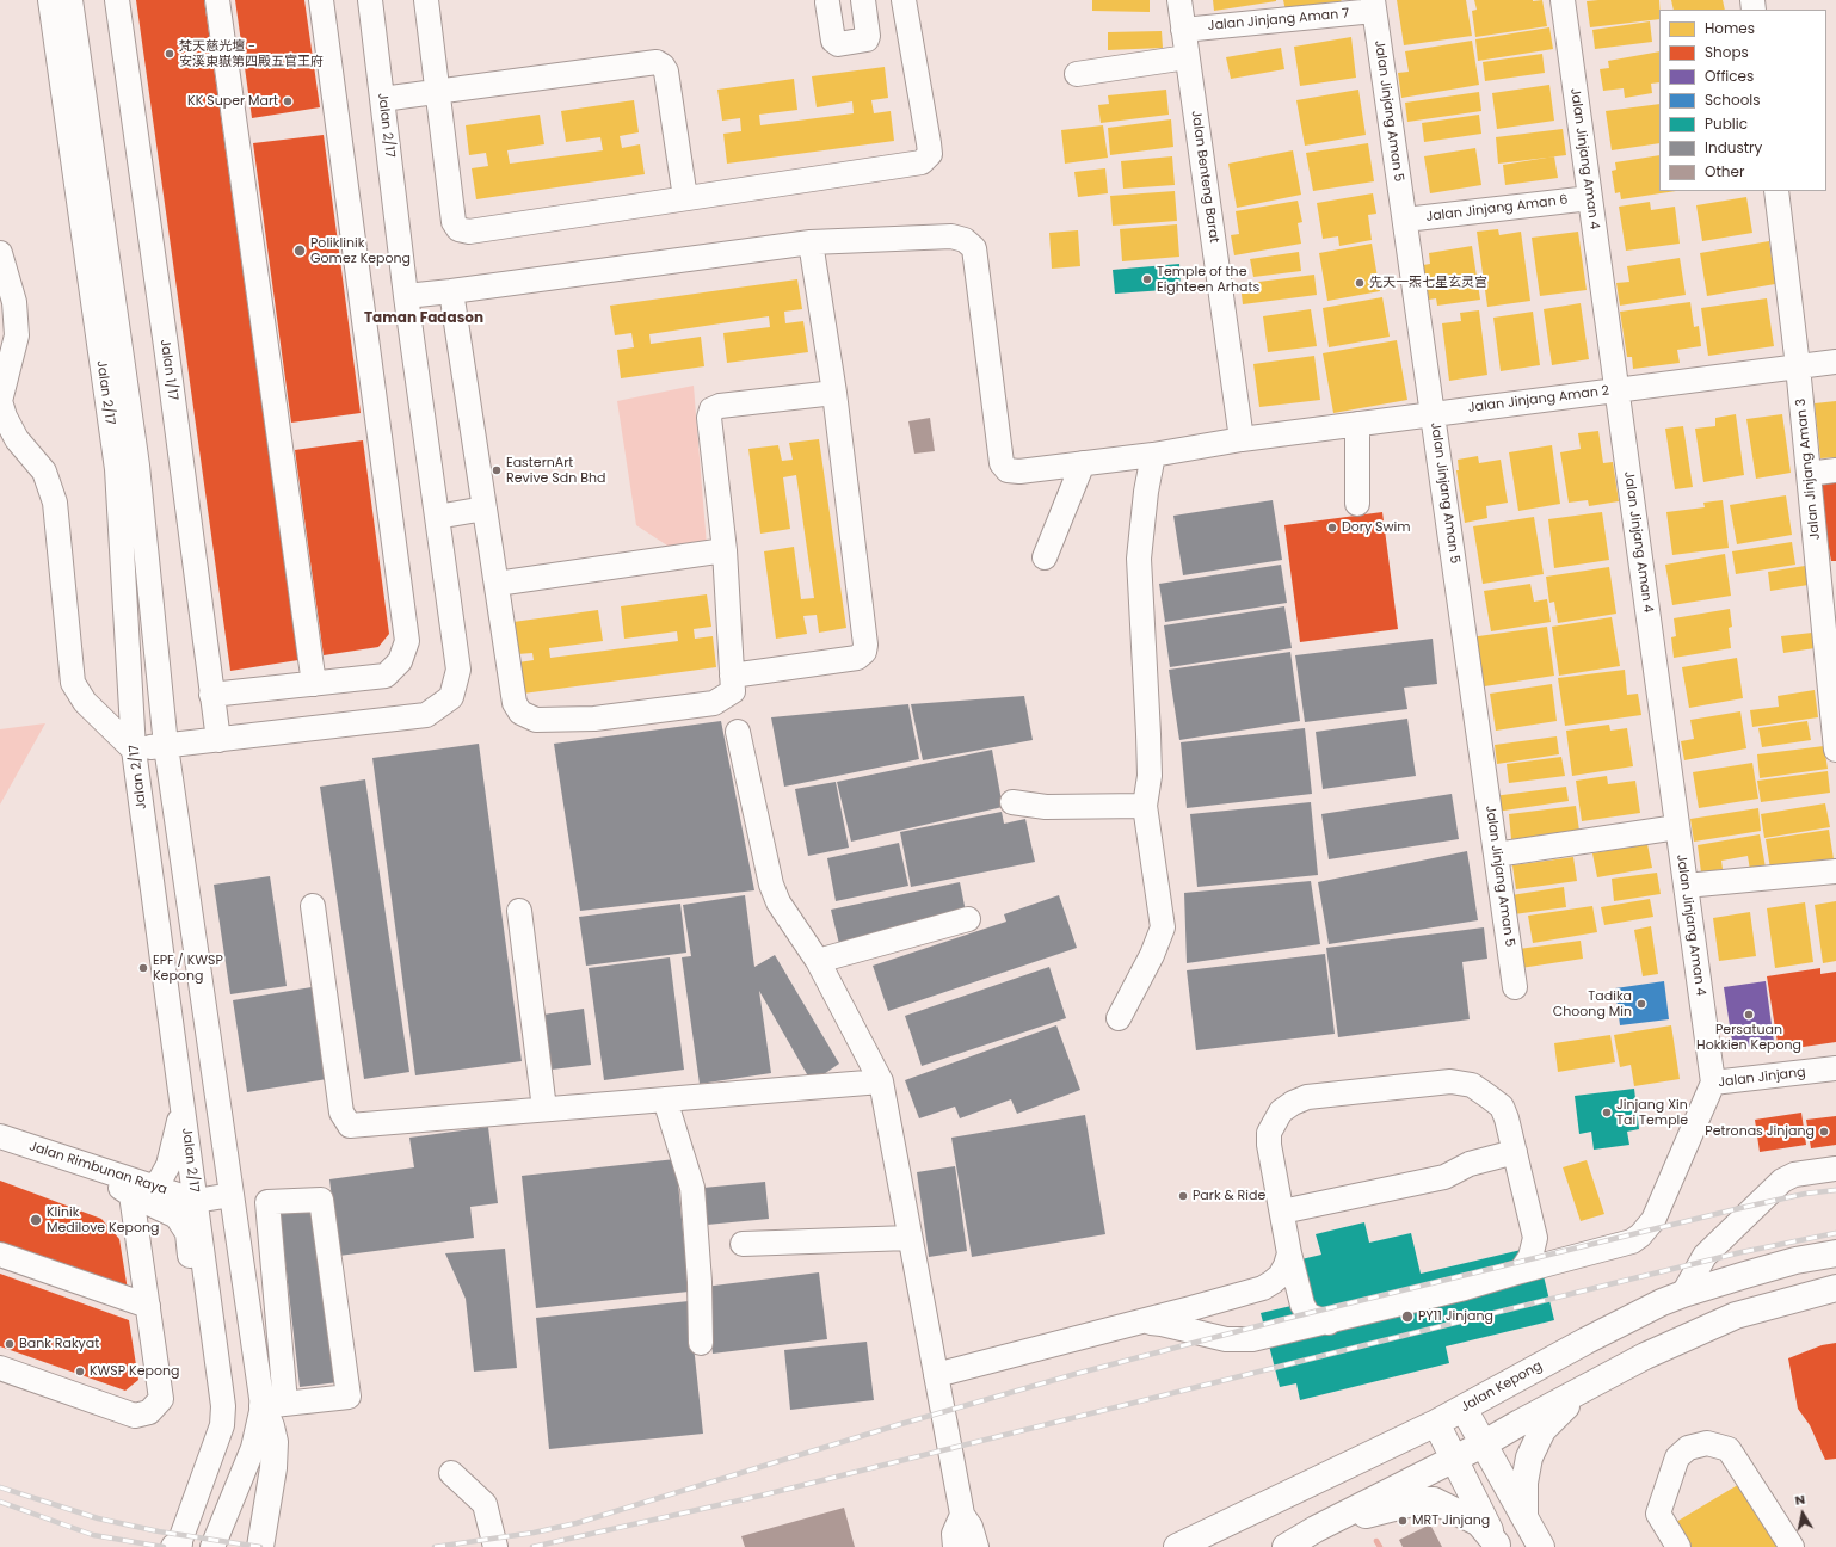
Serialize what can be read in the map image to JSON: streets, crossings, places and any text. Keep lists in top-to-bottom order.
{
  "streets": {
    "main road": ["Jalan Kepong"],
    "street": [
      "Jalan Jinjang Aman 7",
      "Jalan Jinjang Aman 5",
      "Jalan 2/17",
      "Jalan Jinjang Aman 4",
      "Jalan Benteng Barat",
      "Jalan Jinjang Aman 6",
      "Jalan 1/17",
      "Jalan Jinjang Aman 2",
      "Jalan Jinjang Aman 3",
      "Jalan Jinjang",
      "Jalan Rimbunan Raya"
    ]
  },
  "crossings": [
    ["Jalan Jinjang Aman 7", "Jalan Jinjang Aman 5"],
    ["Jalan Jinjang Aman 7", "Jalan Benteng Barat"],
    ["Jalan Jinjang Aman 5", "Jalan Jinjang Aman 6"],
    ["Jalan Jinjang Aman 5", "Jalan Jinjang Aman 2"],
    ["Jalan 2/17", "Jalan 1/17"],
    ["Jalan 2/17", "Jalan Jinjang Aman 2"],
    ["Jalan 2/17", "Jalan Rimbunan Raya"],
    ["Jalan Jinjang Aman 4", "Jalan Jinjang Aman 6"],
    ["Jalan Jinjang Aman 4", "Jalan Jinjang Aman 2"],
    ["Jalan Jinjang Aman 4", "Jalan Jinjang"],
    ["Jalan Benteng Barat", "Jalan Jinjang Aman 2"],
    ["Jalan Jinjang Aman 2", "Jalan Jinjang Aman 3"]
  ],
  "districts": ["Taman Fadason"],
  "places": [
    "梵天慈光壇 - 安溪東嶽第四殿五官王府",
    "KK Super Mart",
    "Poliklinik Gomez Kepong",
    "Temple of the Eighteen Arhats",
    "先天一炁七星玄灵宫",
    "EasternArt Revive Sdn Bhd",
    "Dory Swim",
    "EPF / KWSP Kepong",
    "Tadika Choong Min",
    "Persatuan Hokkien Kepong",
    "Jinjang Xin Tai Temple",
    "Petronas Jinjang",
    "Park & Ride",
    "Klinik Medilove Kepong",
    "PY11 Jinjang",
    "Bank Rakyat",
    "KWSP Kepong",
    "MRT Jinjang"
  ],
  "legend": [
    "Homes",
    "Shops",
    "Offices",
    "Schools",
    "Public",
    "Industry",
    "Other"
  ],
  "north": "top"
}
